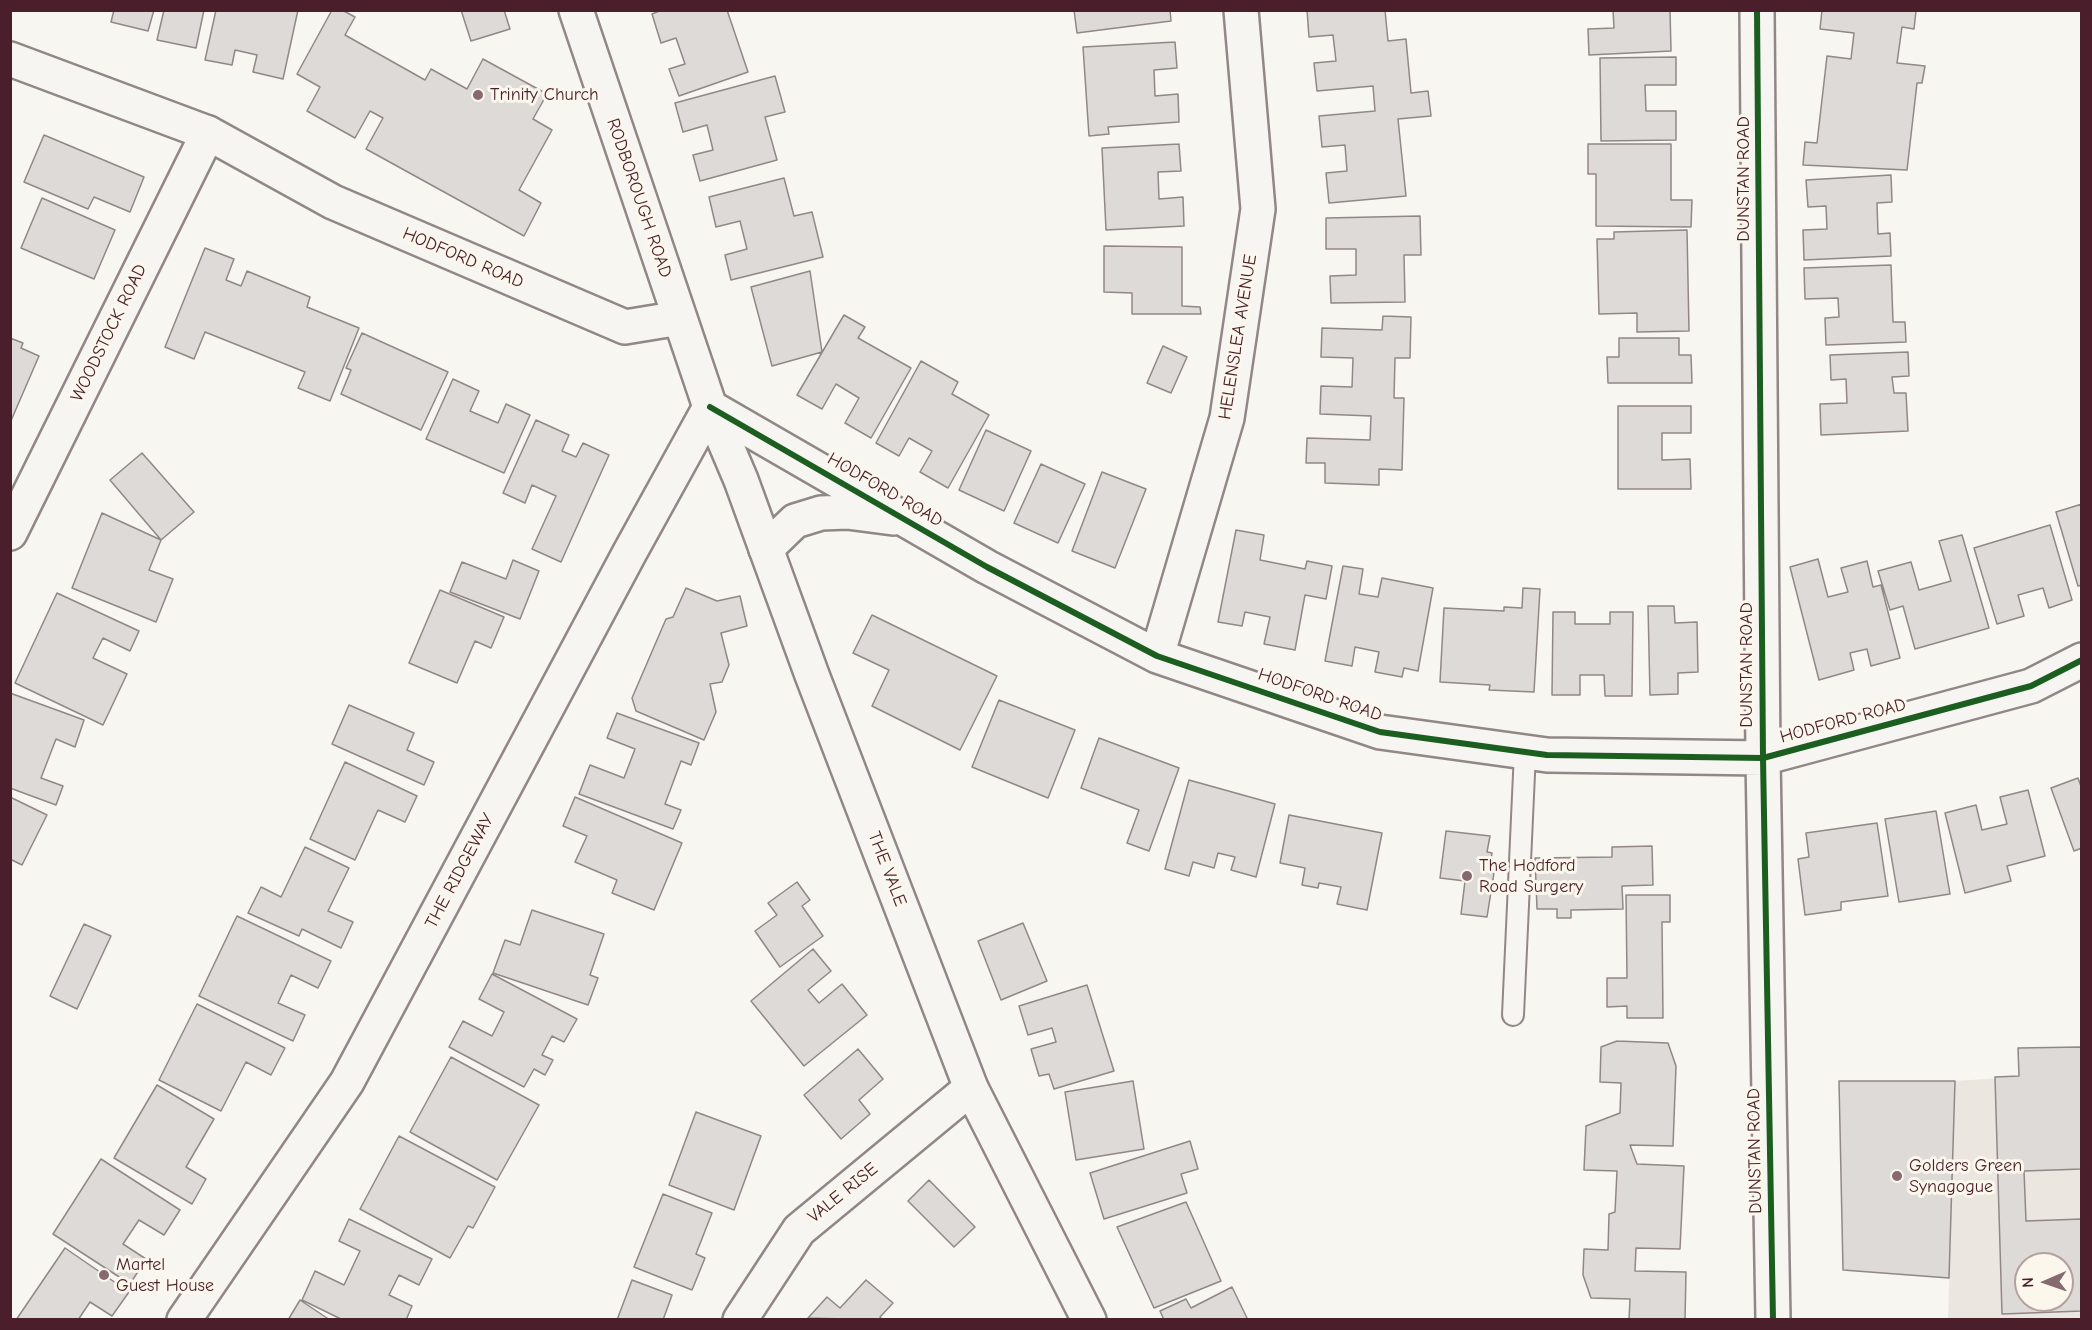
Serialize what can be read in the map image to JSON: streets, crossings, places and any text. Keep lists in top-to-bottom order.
{
  "streets": {
    "street": [
      "DUNSTAN ROAD",
      "RODBOROUGH ROAD",
      "HODFORD ROAD",
      "WOODSTOCK ROAD",
      "HELENSLEA AVENUE",
      "THE VALE",
      "THE RIDGEWAY",
      "VALE RISE"
    ]
  },
  "crossings": [
    ["DUNSTAN ROAD", "HODFORD ROAD"],
    ["RODBOROUGH ROAD", "HODFORD ROAD"],
    ["HODFORD ROAD", "WOODSTOCK ROAD"],
    ["HODFORD ROAD", "HELENSLEA AVENUE"],
    ["HODFORD ROAD", "THE VALE"],
    ["HODFORD ROAD", "THE RIDGEWAY"],
    ["THE VALE", "THE RIDGEWAY"],
    ["THE VALE", "VALE RISE"]
  ],
  "places": [
    "Trinity Church",
    "The Hodford Road Surgery",
    "Golders Green Synagogue",
    "Martel Guest House"
  ],
  "north": "left"
}
